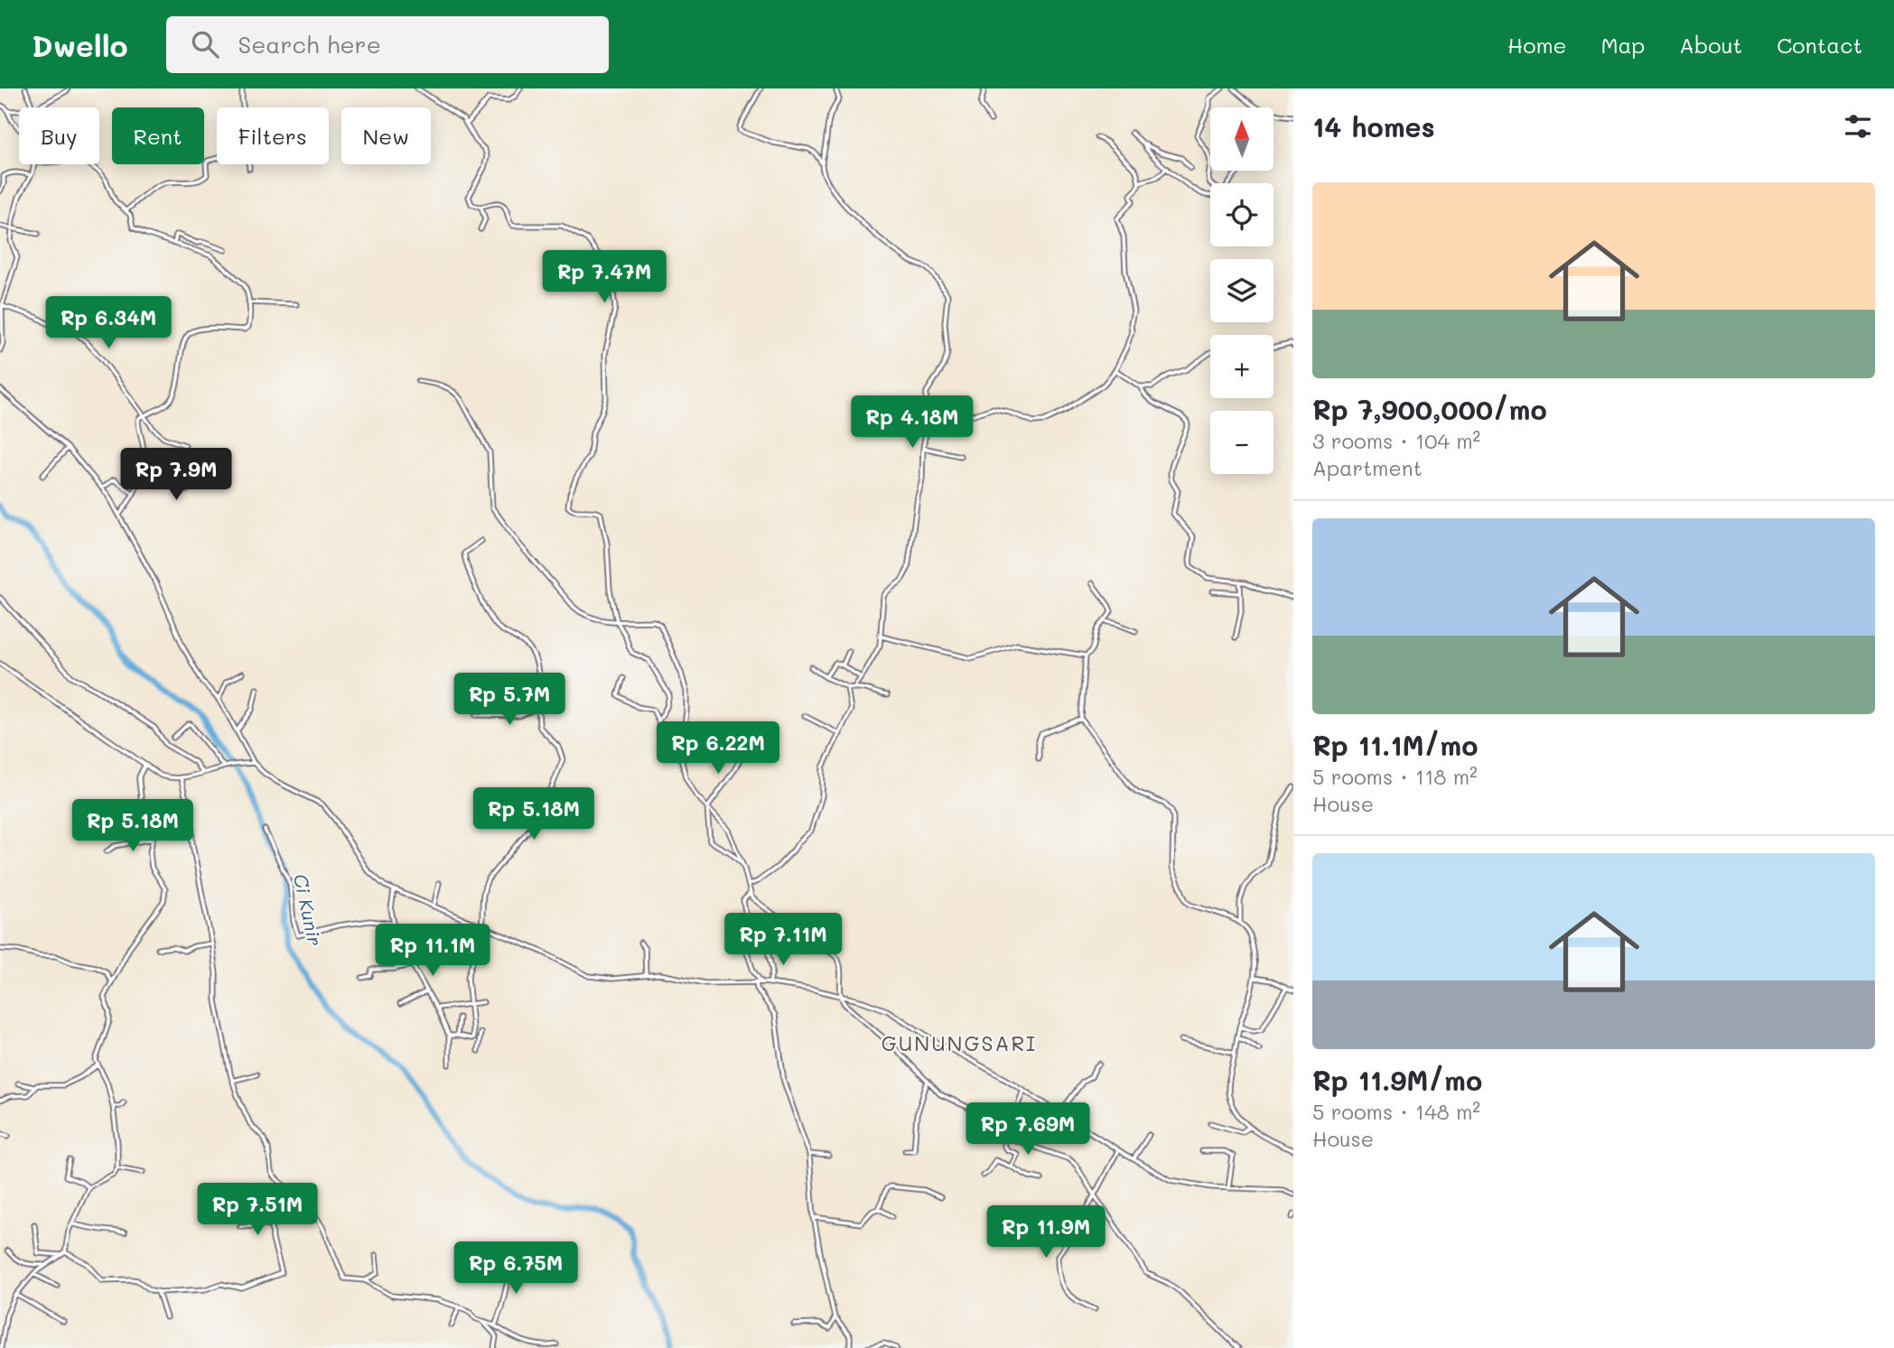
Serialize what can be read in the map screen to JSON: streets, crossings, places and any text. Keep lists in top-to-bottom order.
{
  "districts": ["GUNUNGSARI"],
  "water": ["Ci Kunir"],
  "north": "top",
  "page": {
    "header": "Dwello",
    "search": "Search here",
    "nav": [
      "Home",
      "Map",
      "About",
      "Contact"
    ],
    "heading": "14 homes",
    "map_buttons": ["+", "−"],
    "chip": [
      "Buy",
      "Rent",
      "Filters",
      "New"
    ],
    "list": [
      {
        "name": "Rp 7,900,000/mo",
        "note": "3 rooms · 104 m² · Apartment"
      },
      {
        "name": "Rp 11.1M/mo",
        "note": "5 rooms · 118 m² · House"
      },
      {
        "name": "Rp 11.9M/mo",
        "note": "5 rooms · 148 m² · House"
      }
    ],
    "price": [
      "Rp 7.47M",
      "Rp 6.34M",
      "Rp 4.18M",
      "Rp 7.9M",
      "Rp 5.7M",
      "Rp 6.22M",
      "Rp 5.18M",
      "Rp 5.18M",
      "Rp 7.11M",
      "Rp 11.1M",
      "Rp 7.69M",
      "Rp 7.51M",
      "Rp 11.9M",
      "Rp 6.75M"
    ]
  }
}
